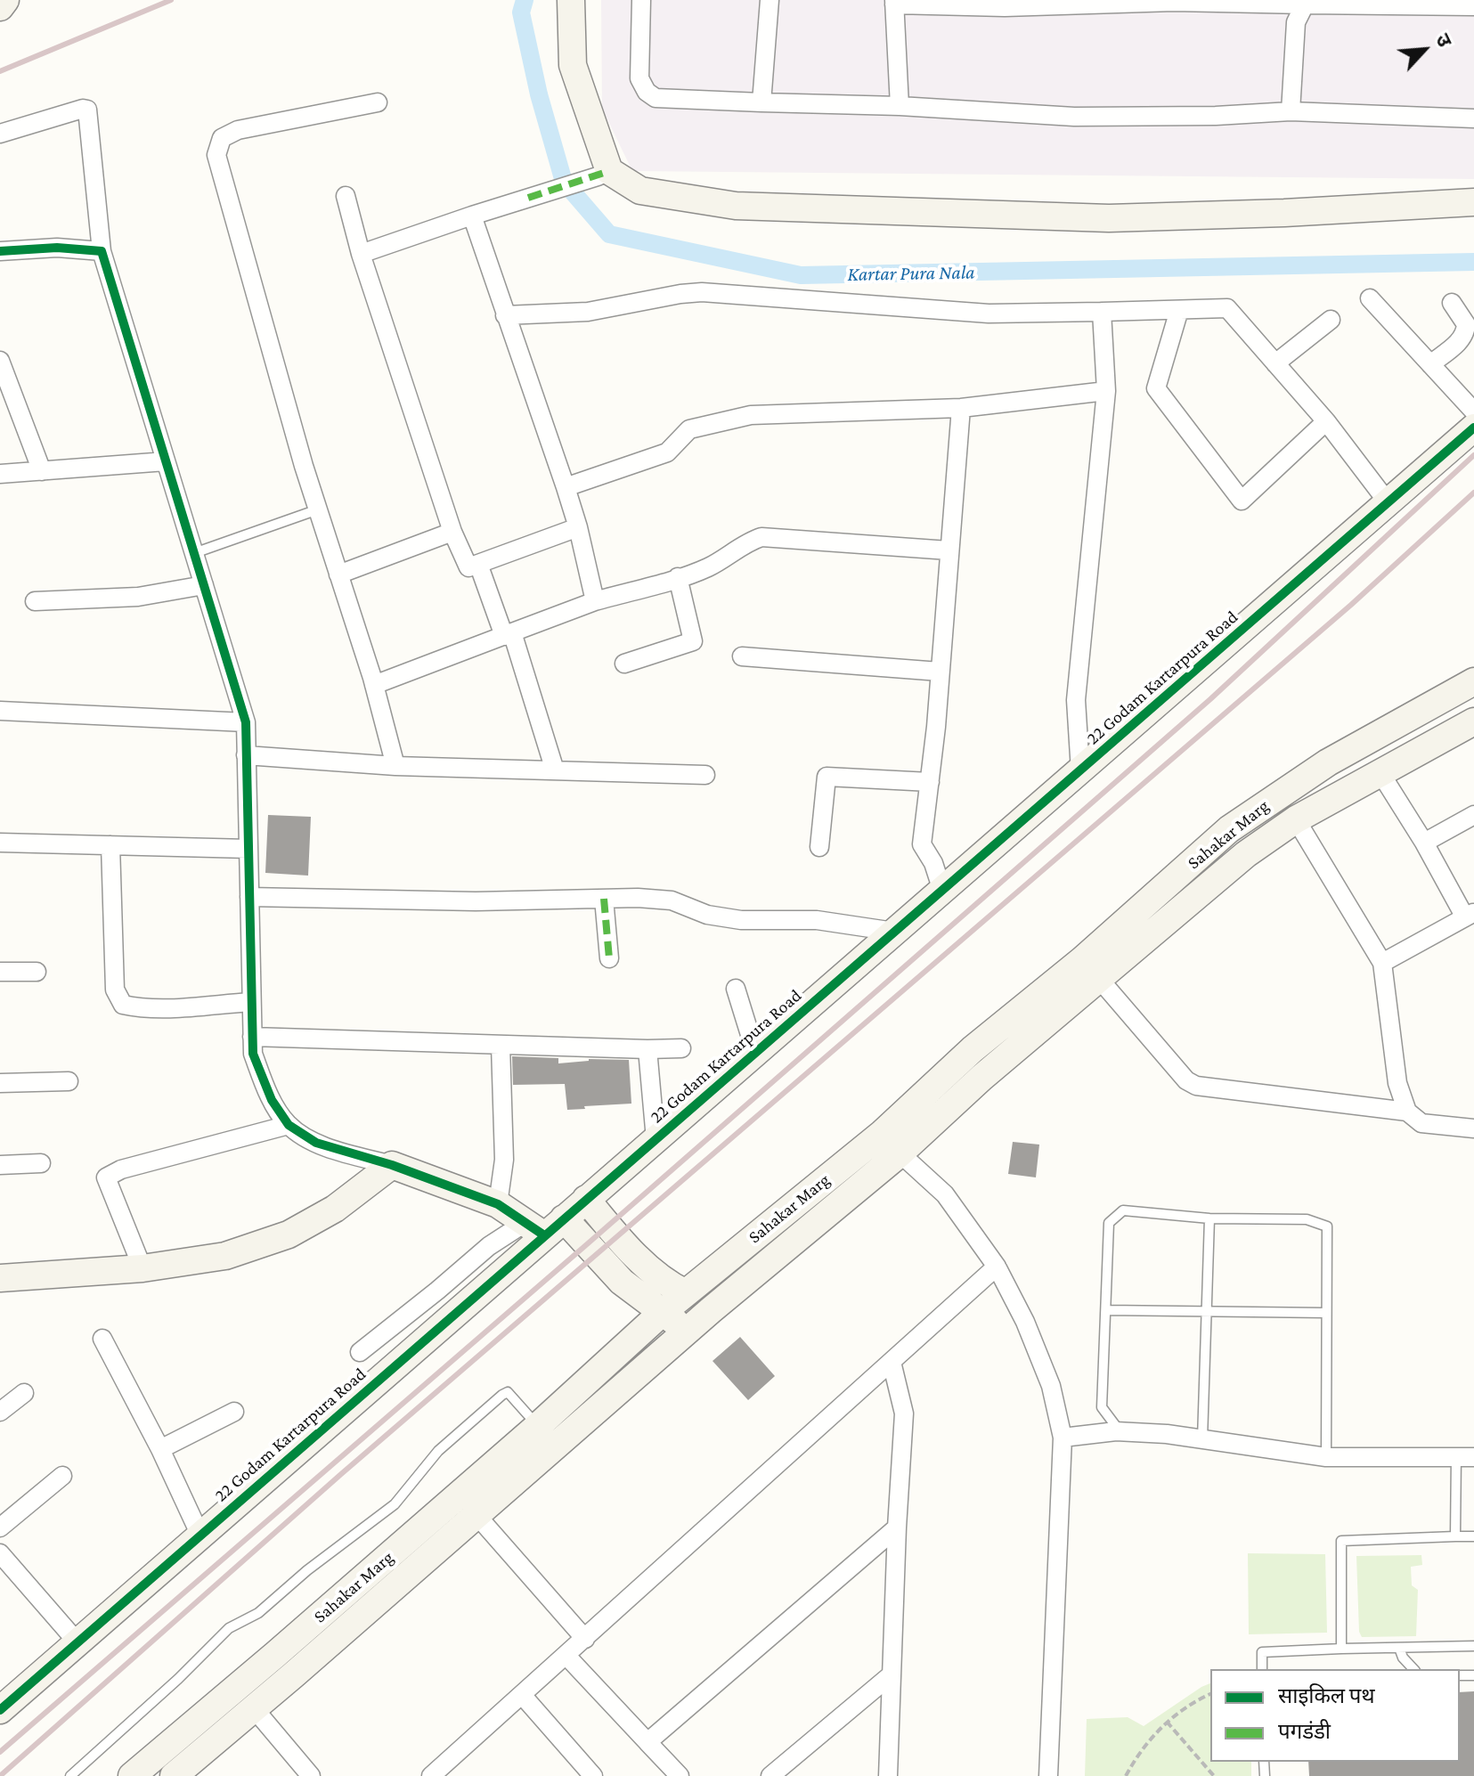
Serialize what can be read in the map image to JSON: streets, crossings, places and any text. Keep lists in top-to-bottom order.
{
  "streets": {
    "street": ["22 Godam Kartarpura Road", "Sahakar Marg"]
  },
  "water": ["Kartar Pura Nala"],
  "legend": ["साइकिल पथ", "पगडंडी"],
  "north": "top right"
}
